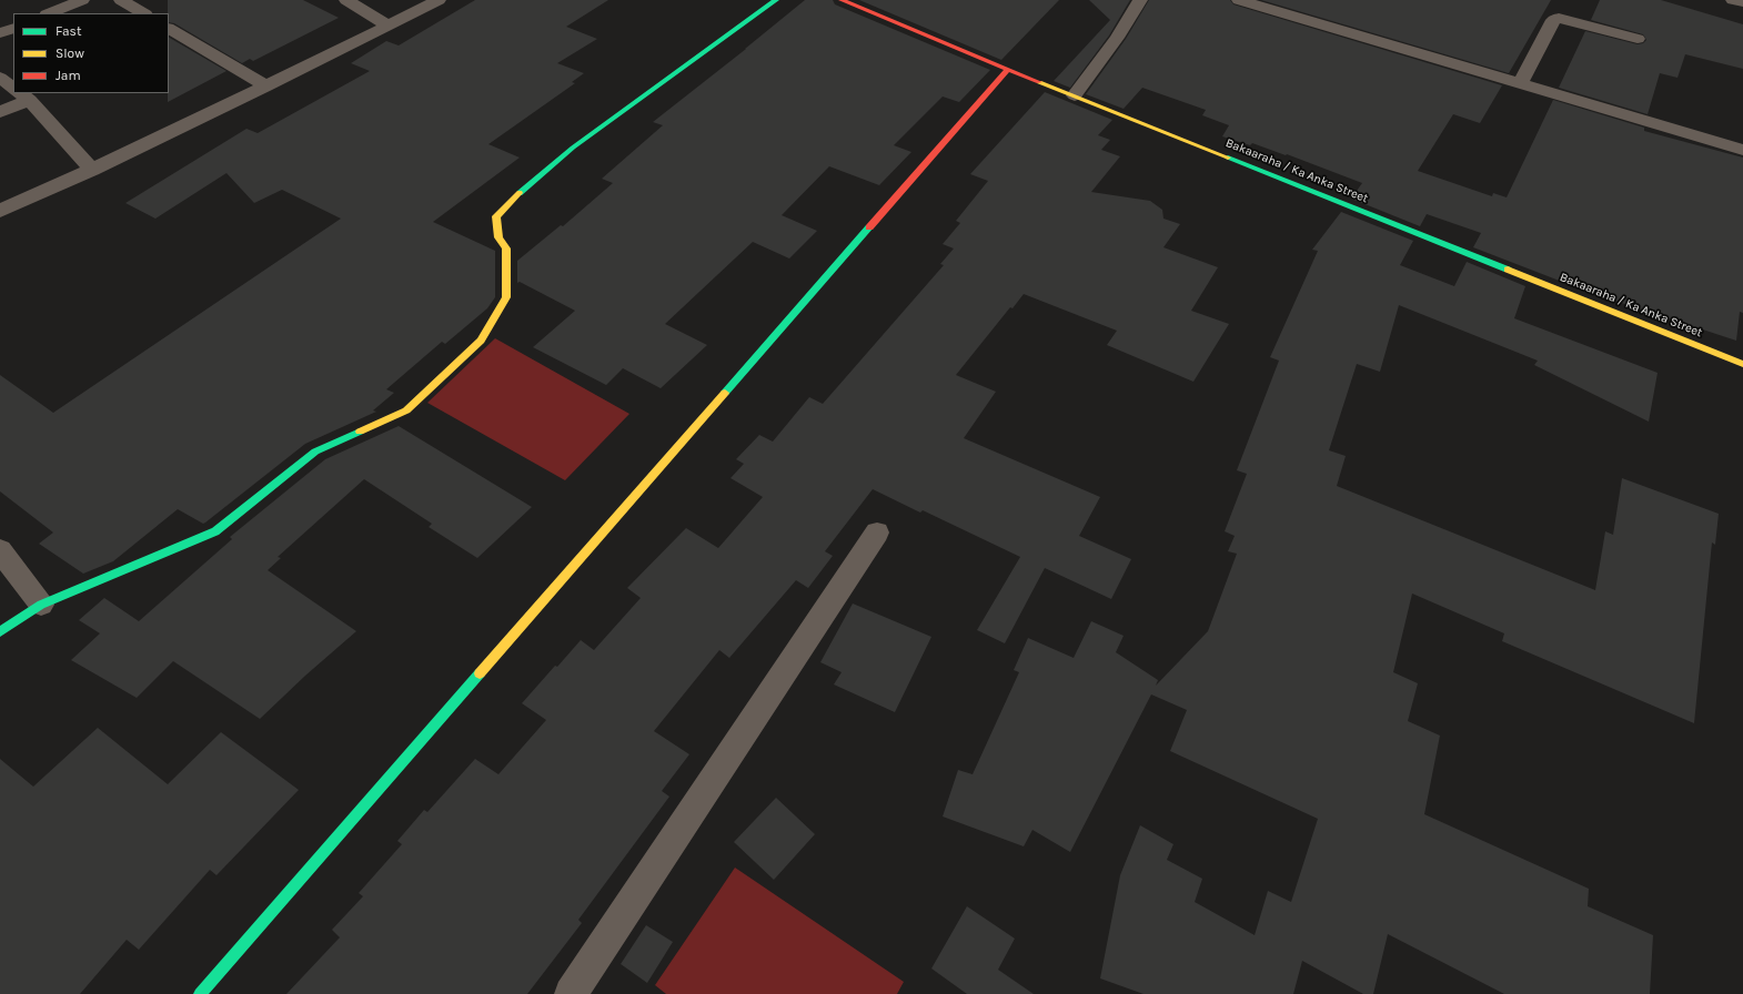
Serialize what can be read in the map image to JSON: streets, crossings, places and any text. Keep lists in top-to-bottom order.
{
  "streets": {
    "street": ["Bakaaraha / Ka Anka Street"]
  },
  "legend": ["Fast", "Slow", "Jam"]
}
